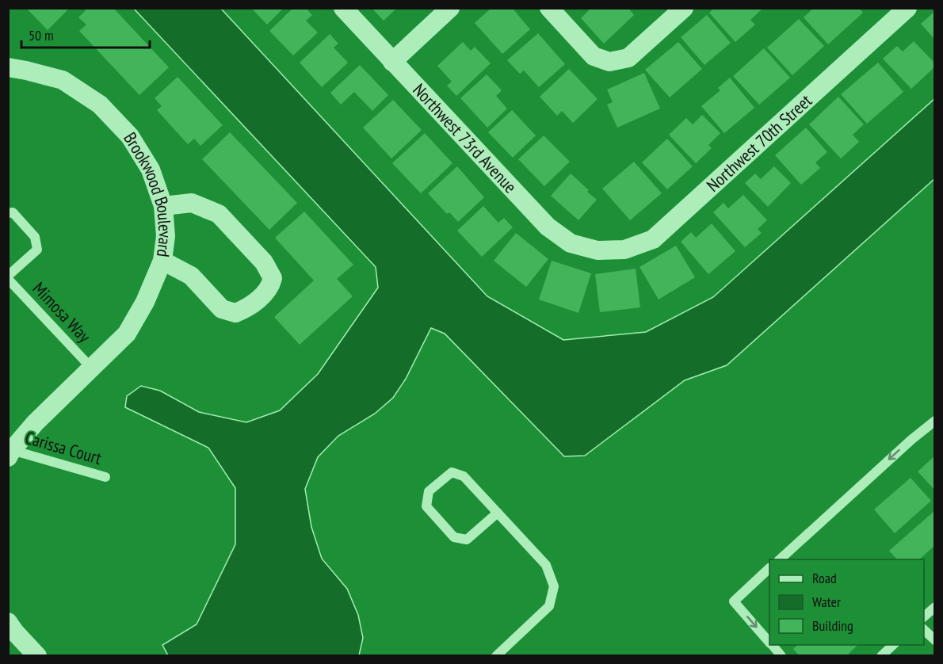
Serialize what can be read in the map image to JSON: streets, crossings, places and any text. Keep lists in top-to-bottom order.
{
  "streets": {
    "street": ["Northwest 73rd Avenue", "Northwest 70th Street", "Brookwood Boulevard"],
    "lane": ["Mimosa Way", "Carissa Court"]
  },
  "crossings": [
    ["Northwest 73rd Avenue", "Northwest 70th Street"],
    ["Brookwood Boulevard", "Mimosa Way"],
    ["Brookwood Boulevard", "Carissa Court"]
  ],
  "legend": ["Road", "Water", "Building"],
  "scale_bar": "50 m"
}
